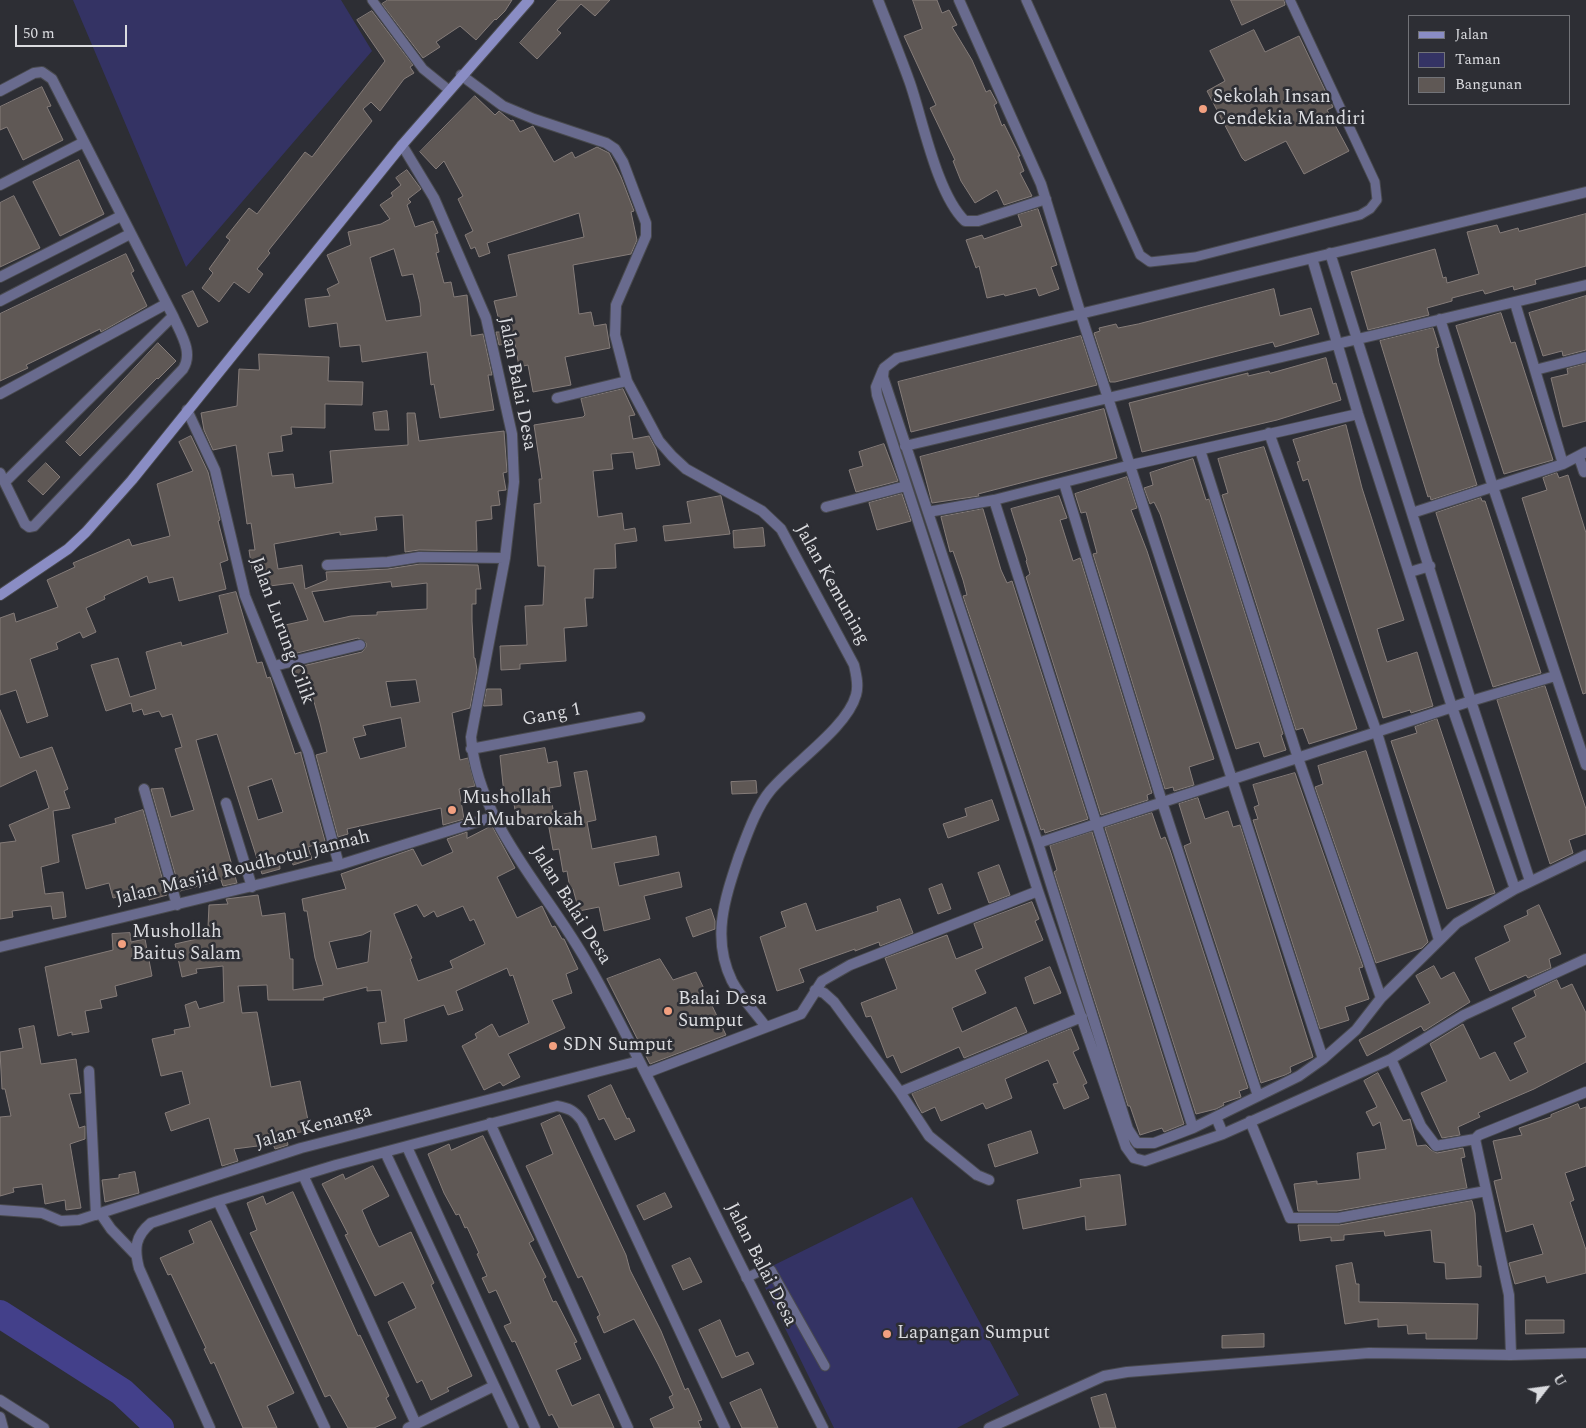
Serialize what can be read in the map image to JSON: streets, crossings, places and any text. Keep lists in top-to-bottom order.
{
  "streets": {
    "street": [
      "Jalan Balai Desa",
      "Jalan Kemuning",
      "Jalan Lurung Cilik",
      "Gang 1",
      "Jalan Masjid Roudhotul Jannah",
      "Jalan Kenanga"
    ]
  },
  "crossings": [
    ["Jalan Balai Desa", "Gang 1"],
    ["Jalan Balai Desa", "Jalan Masjid Roudhotul Jannah"],
    ["Jalan Balai Desa", "Jalan Kenanga"],
    ["Jalan Lurung Cilik", "Jalan Masjid Roudhotul Jannah"]
  ],
  "places": [
    "Sekolah Insan Cendekia Mandiri",
    "Mushollah Al Mubarokah",
    "Mushollah Baitus Salam",
    "Balai Desa Sumput",
    "SDN Sumput",
    "Lapangan Sumput"
  ],
  "legend": ["Jalan", "Taman", "Bangunan"],
  "scale_bar": "50 m",
  "north": "top right"
}
